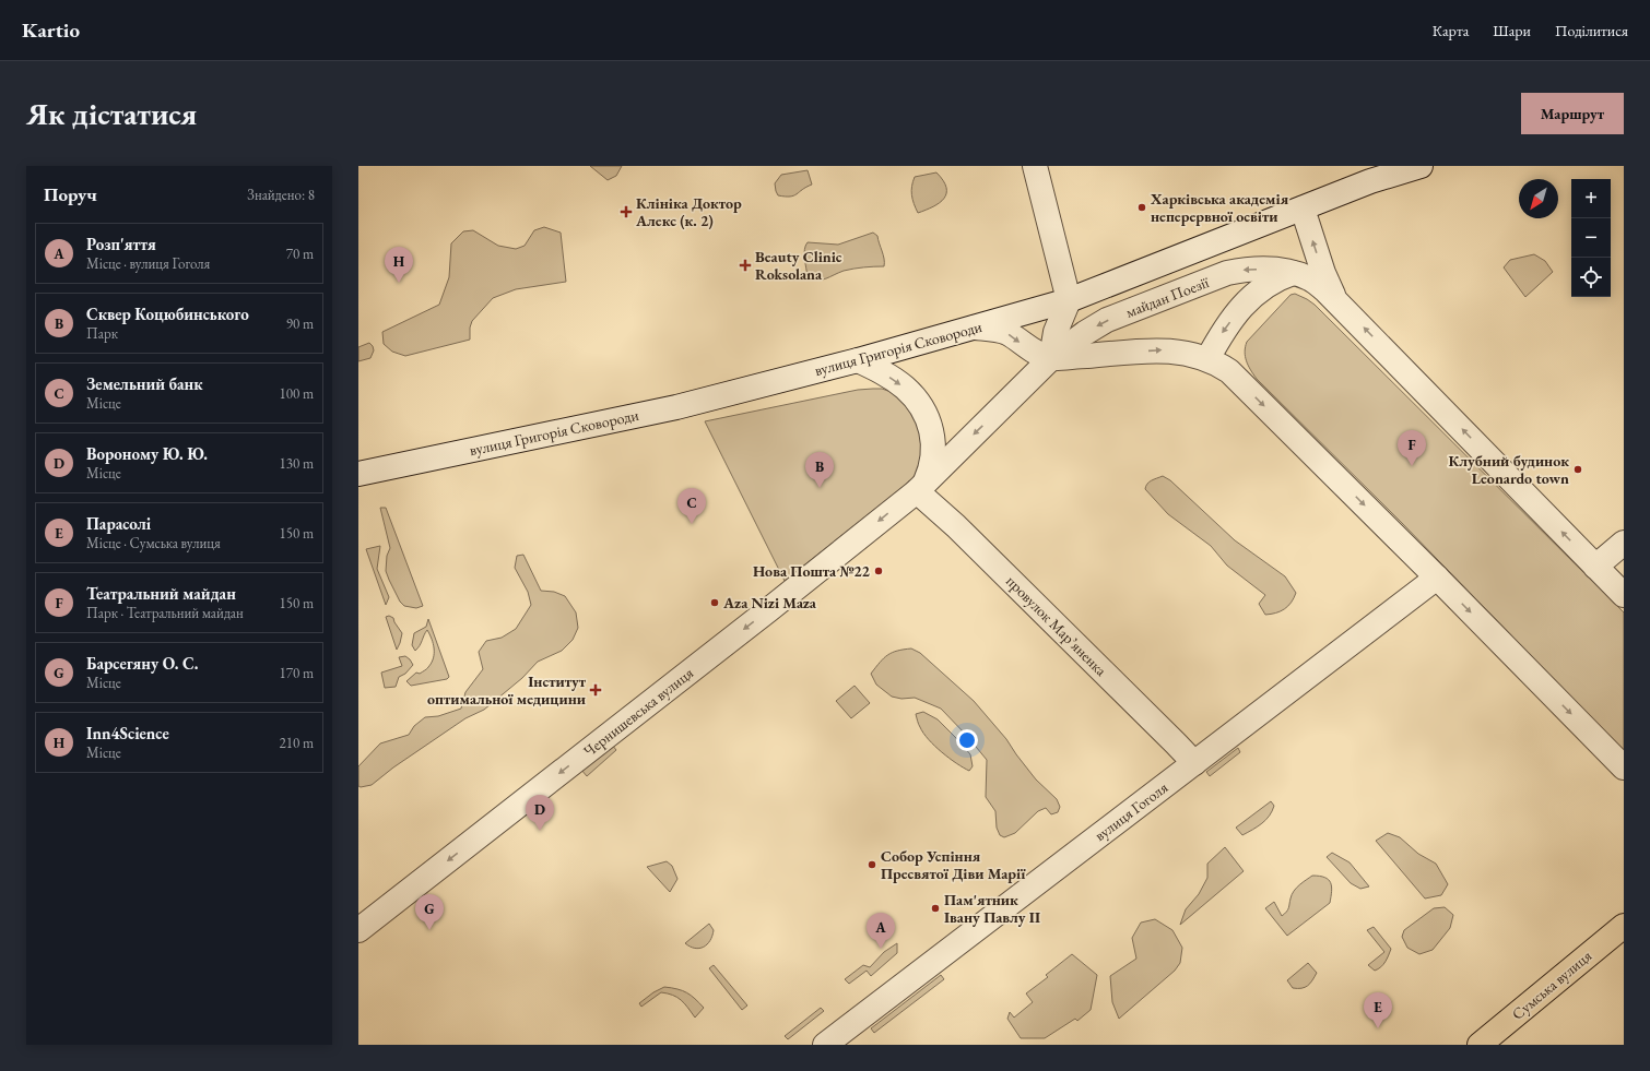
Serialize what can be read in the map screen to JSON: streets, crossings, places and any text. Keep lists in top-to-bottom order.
{
  "streets": {
    "main road": ["Сумська вулиця"],
    "street": [
      "майдан Поезії",
      "вулиця Григорія Сковороди",
      "провулок Мар’яненка",
      "Чернишевська вулиця",
      "вулиця Гоголя"
    ]
  },
  "crossings": [
    ["майдан Поезії", "провулок Мар’яненка"],
    ["майдан Поезії", "Чернишевська вулиця"],
    ["провулок Мар’яненка", "Чернишевська вулиця"],
    ["провулок Мар’яненка", "вулиця Гоголя"]
  ],
  "one_way": ["майдан Поезії", "Чернишевська вулиця"],
  "places": {
    "other": [
      "Харківська академія неперервної освіти",
      "Клубний будинок Leonardo town",
      "Нова Пошта №22",
      "Aza Nizi Maza",
      "Собор Успіння Пресвятої Діви Марії",
      "Пам'ятник Івану Павлу II"
    ],
    "health": ["Клініка Доктор Алекс (к. 2)", "Beauty Clinic Roksolana", "Інститут оптимальної медицини"]
  },
  "north": "bottom left",
  "page": {
    "header": "Kartio",
    "nav": ["Карта", "Шари", "Поділитися"],
    "buttons": "Маршрут",
    "title": "Як дістатися",
    "heading": ["Поруч", "Знайдено: 8"],
    "map_buttons": ["+", "−"],
    "list": [
      {
        "mark": "A",
        "name": "Розп'яття",
        "note": "Місце · вулиця Гоголя",
        "value": "70 m"
      },
      {
        "mark": "B",
        "name": "Сквер Коцюбинського",
        "note": "Парк",
        "value": "90 m"
      },
      {
        "mark": "C",
        "name": "Земельний банк",
        "note": "Місце",
        "value": "100 m"
      },
      {
        "mark": "D",
        "name": "Вороному Ю. Ю.",
        "note": "Місце",
        "value": "130 m"
      },
      {
        "mark": "E",
        "name": "Парасолі",
        "note": "Місце · Сумська вулиця",
        "value": "150 m"
      },
      {
        "mark": "F",
        "name": "Театральний майдан",
        "note": "Парк · Театральний майдан",
        "value": "150 m"
      },
      {
        "mark": "G",
        "name": "Барсегяну О. С.",
        "note": "Місце",
        "value": "170 m"
      },
      {
        "mark": "H",
        "name": "Inn4Science",
        "note": "Місце",
        "value": "210 m"
      }
    ],
    "pins": [
      "H",
      "F",
      "B",
      "C",
      "D",
      "G",
      "A",
      "E"
    ]
  }
}
